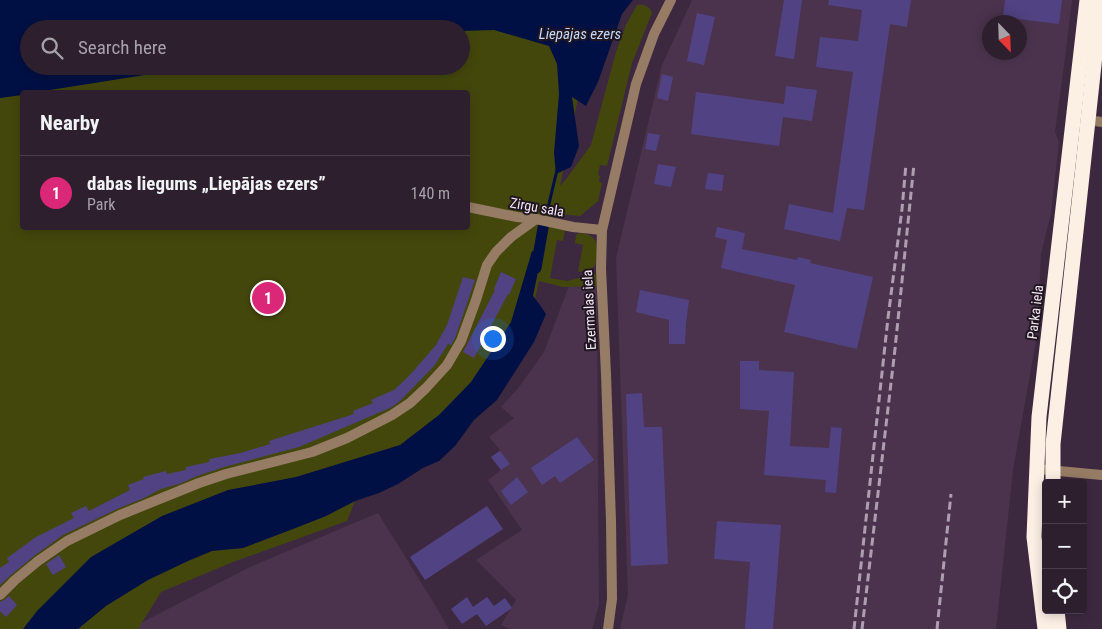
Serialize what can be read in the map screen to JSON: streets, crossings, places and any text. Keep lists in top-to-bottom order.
{
  "streets": {
    "highway": ["Parka iela"],
    "street": ["Zirgu sala", "Ezermalas iela"]
  },
  "crossings": [
    ["Zirgu sala", "Ezermalas iela"]
  ],
  "water": ["Liepājas ezers"],
  "north": "bottom right",
  "page": {
    "search": "Search here",
    "heading": "Nearby",
    "list": [
      {
        "mark": "1",
        "name": "dabas liegums „Liepājas ezers”",
        "note": "Park",
        "value": "140 m"
      }
    ],
    "pins": "1",
    "map_buttons": ["+", "−"]
  }
}
